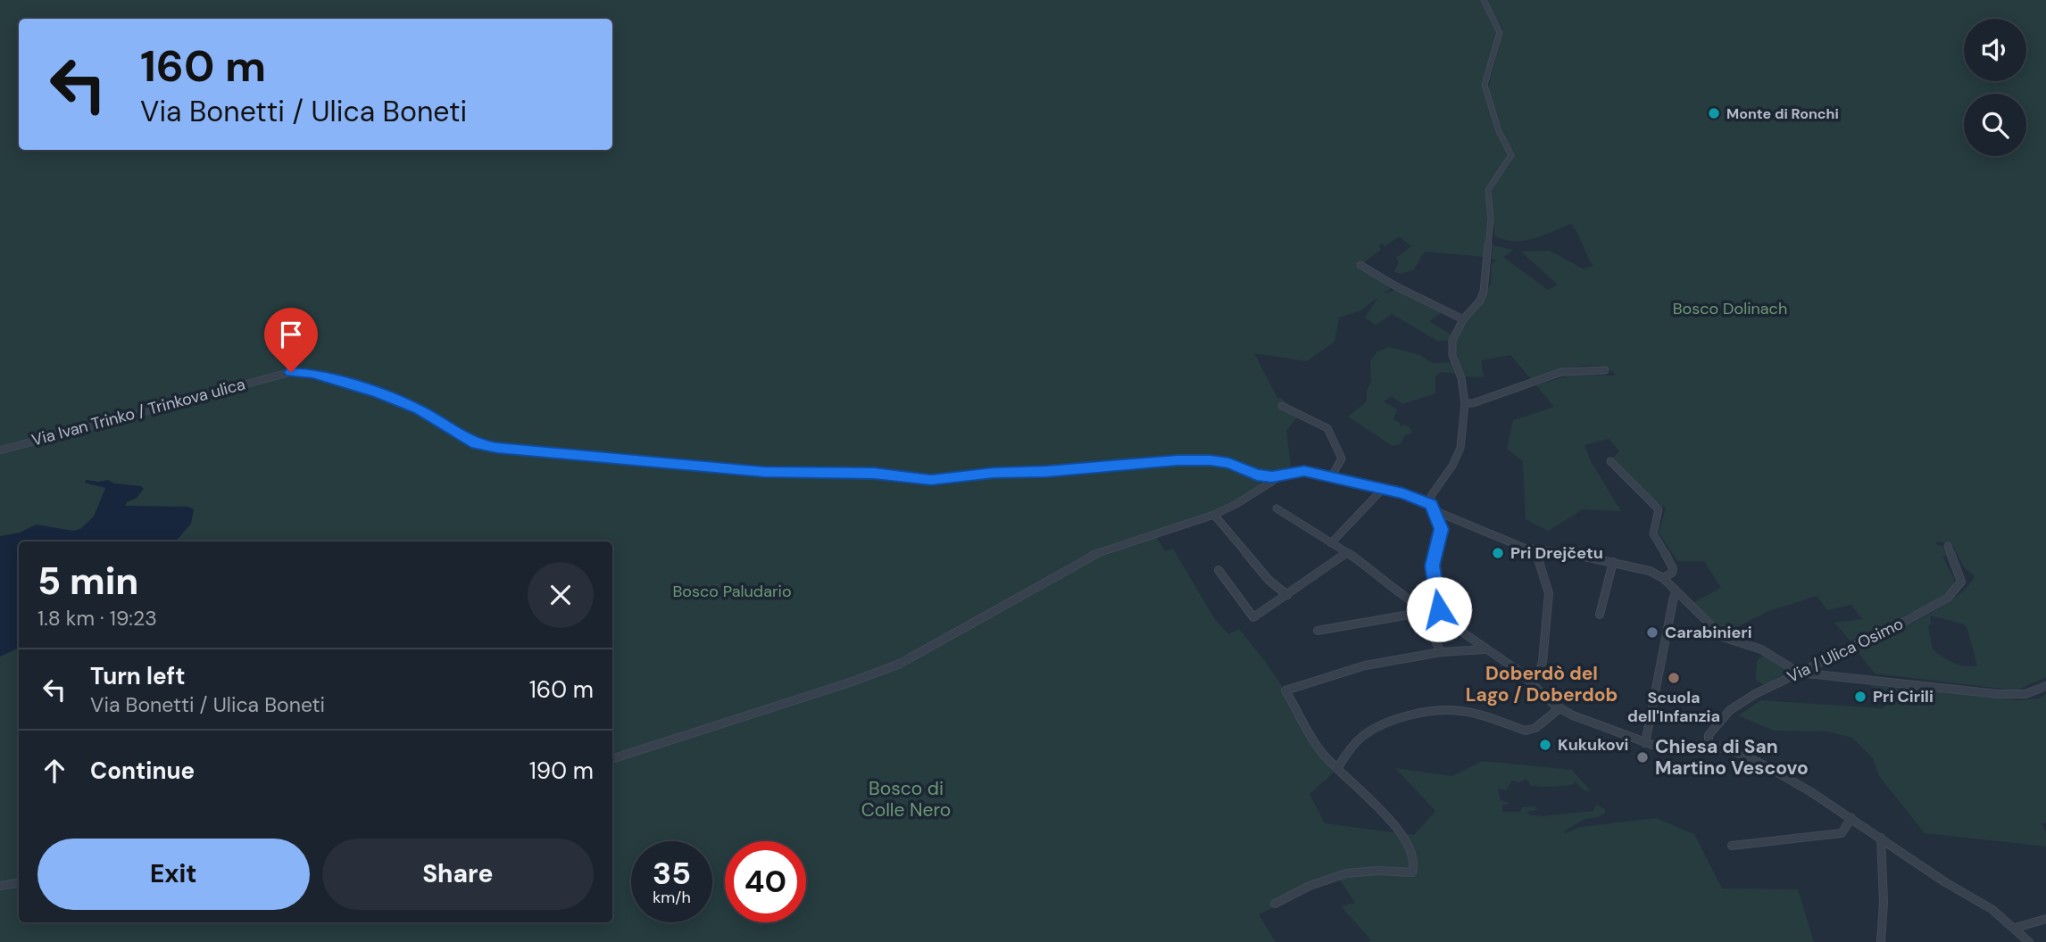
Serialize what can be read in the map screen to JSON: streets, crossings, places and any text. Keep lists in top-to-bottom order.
{
  "streets": {
    "street": ["Via Ivan Trinko / Trinkova ulica", "Via / Ulica Osimo"]
  },
  "districts": ["Doberdò del Lago / Doberdob"],
  "parks": ["Bosco Dolinach", "Bosco Paludario", "Bosco di Colle Nero"],
  "places": [
    "Monte di Ronchi",
    "Pri Drejčetu",
    "Carabinieri",
    "Scuola dell'Infanzia",
    "Pri Cirili",
    "Kukukovi",
    "Chiesa di San Martino Vescovo"
  ],
  "page": {
    "turn": ["160 m", "Via Bonetti / Ulica Boneti"],
    "heading": ["5 min", "1.8 km · 19:23"],
    "list": [
      {
        "name": "Turn left",
        "note": "Via Bonetti / Ulica Boneti",
        "value": "160 m"
      },
      {
        "name": "Continue",
        "value": "190 m"
      }
    ],
    "buttons": ["Exit", "Share"],
    "speed": "35 km/h",
    "limit": "40"
  }
}
